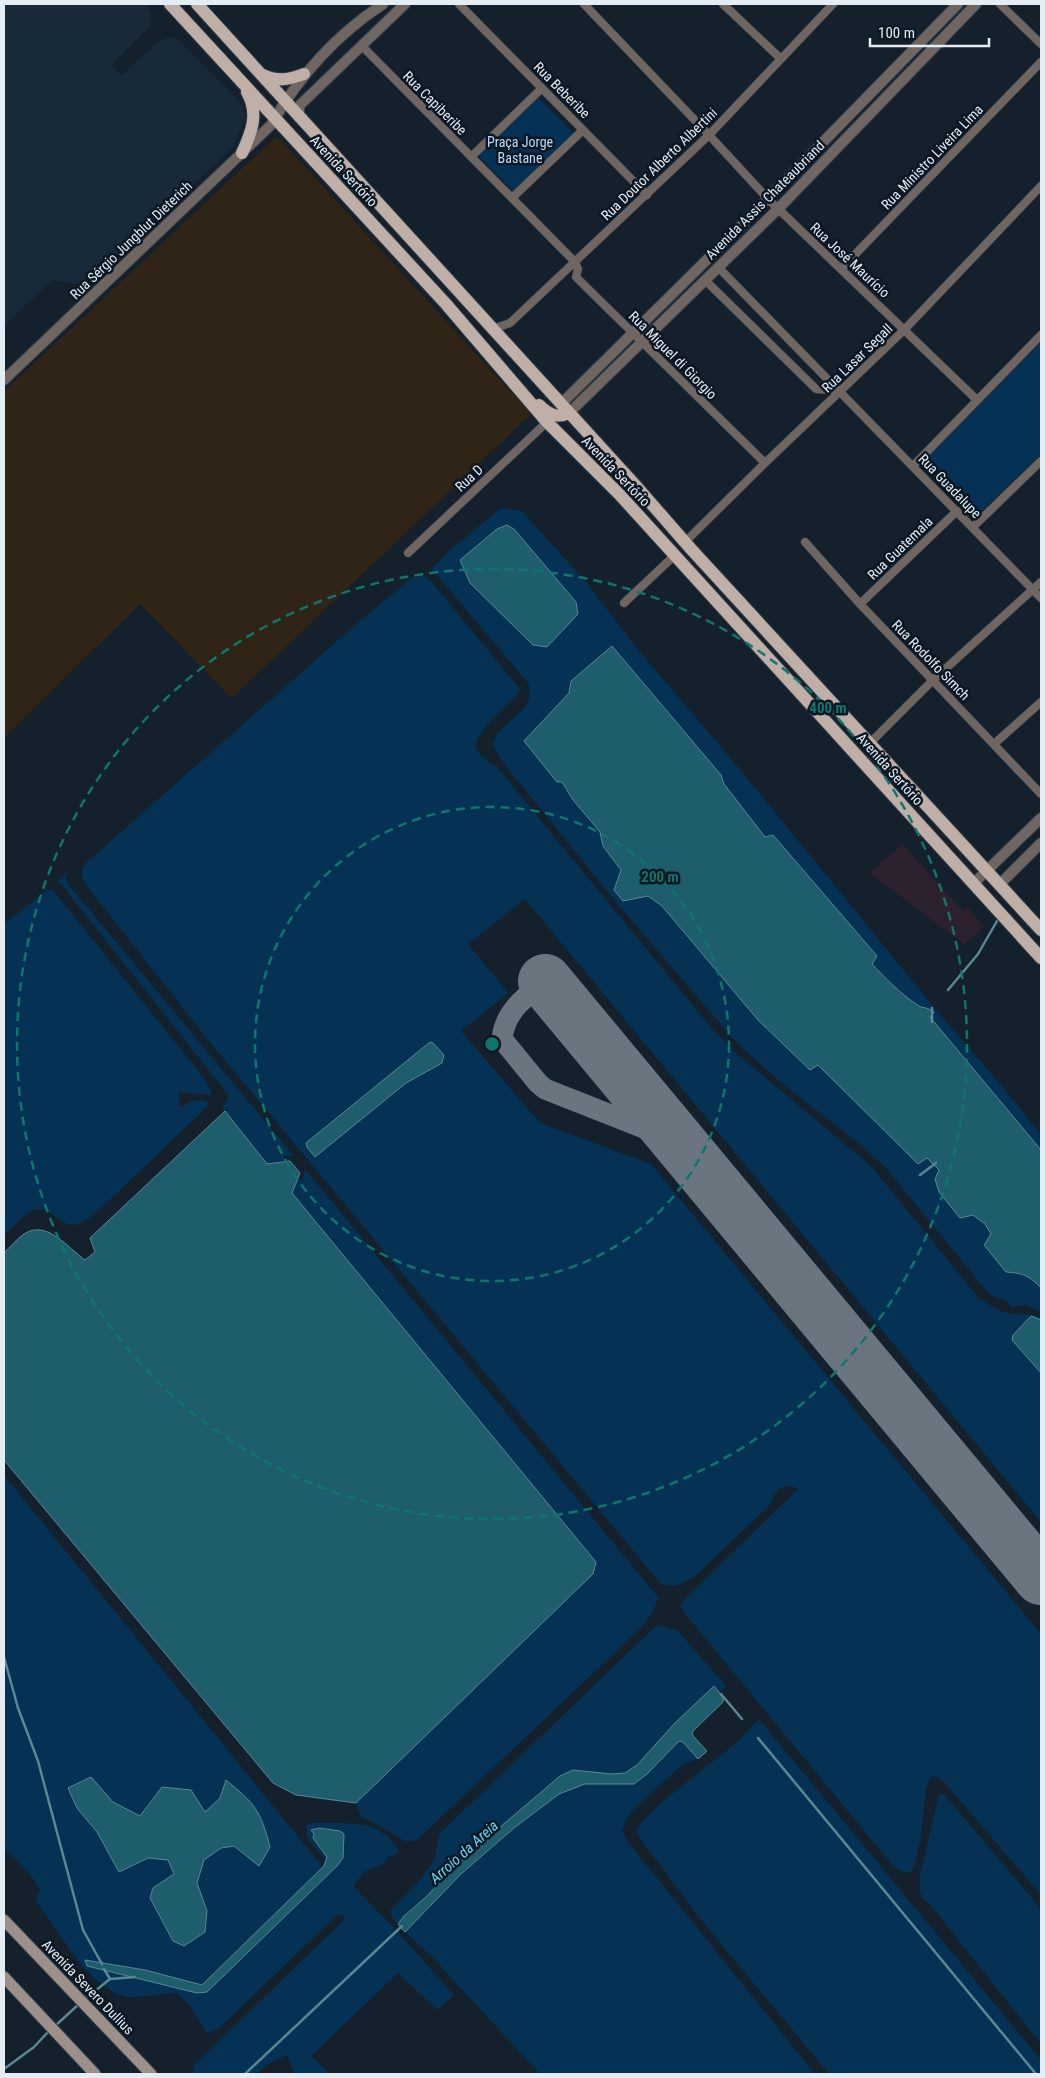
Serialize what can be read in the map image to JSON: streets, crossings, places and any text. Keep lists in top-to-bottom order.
{
  "streets": {
    "main road": ["Avenida Sertório", "Avenida Severo Dullius"],
    "street": [
      "Rua Beberibe",
      "Rua Capiberibe",
      "Rua Ministro Liveira Lima",
      "Rua Doutor Alberto Albertini",
      "Avenida Assis Chateaubriand",
      "Rua Sérgio Jungblut Dieterich",
      "Rua José Maurício",
      "Rua Miguel di Giorgio",
      "Rua Lasar Segall",
      "Rua D",
      "Rua Guadalupe",
      "Rua Guatemala",
      "Rua Rodolfo Simch"
    ]
  },
  "crossings": [
    ["Rua Beberibe", "Rua Doutor Alberto Albertini"],
    ["Rua Capiberibe", "Rua Doutor Alberto Albertini"],
    ["Rua Capiberibe", "Rua Miguel di Giorgio"],
    ["Rua Ministro Liveira Lima", "Rua José Maurício"],
    ["Rua Doutor Alberto Albertini", "Avenida Sertório"],
    ["Rua Doutor Alberto Albertini", "Rua José Maurício"],
    ["Rua Doutor Alberto Albertini", "Rua Miguel di Giorgio"],
    ["Avenida Sertório", "Avenida Assis Chateaubriand"],
    ["Avenida Sertório", "Rua Sérgio Jungblut Dieterich"],
    ["Avenida Sertório", "Rua Lasar Segall"],
    ["Avenida Sertório", "Rua D"],
    ["Avenida Assis Chateaubriand", "Rua José Maurício"],
    ["Avenida Assis Chateaubriand", "Rua Miguel di Giorgio"],
    ["Avenida Assis Chateaubriand", "Rua Guadalupe"],
    ["Rua José Maurício", "Rua Lasar Segall"],
    ["Rua Miguel di Giorgio", "Rua Lasar Segall"],
    ["Rua Lasar Segall", "Rua Guadalupe"],
    ["Rua Guadalupe", "Rua Guatemala"],
    ["Rua Guatemala", "Rua Rodolfo Simch"]
  ],
  "water": ["Arroio da Areia"],
  "parks": ["Praça Jorge Bastane"],
  "scale_bar": "100 m",
  "rings": ["400 m", "200 m"]
}
